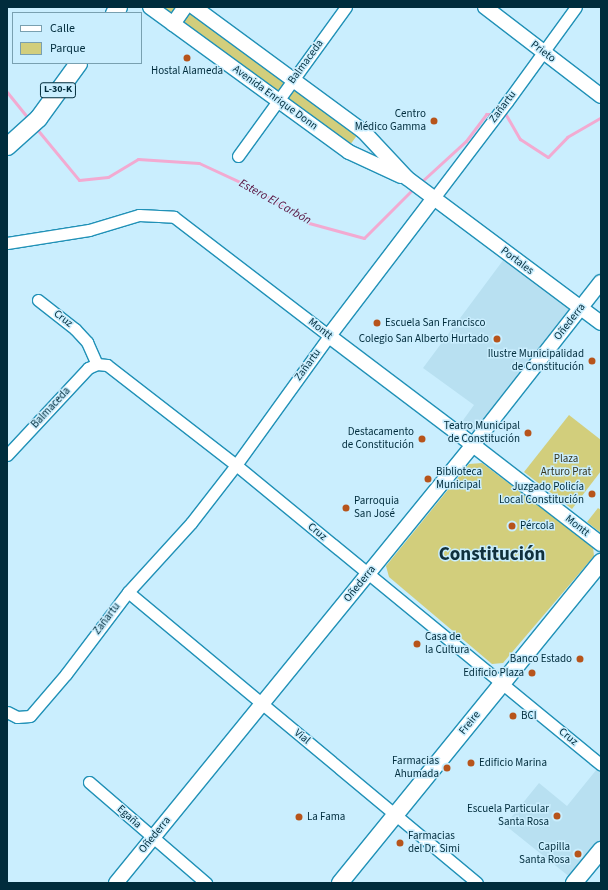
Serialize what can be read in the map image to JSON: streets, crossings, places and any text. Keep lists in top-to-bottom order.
{
  "streets": {
    "main road": ["L-30-K", "Freire"],
    "street": [
      "Prieto",
      "Balmaceda",
      "Avenida Enrique Donn",
      "Zañartu",
      "Portales",
      "Cruz",
      "Oñederra",
      "Montt",
      "Vial",
      "Egaña"
    ]
  },
  "crossings": [
    ["Prieto", "Zañartu"],
    ["Balmaceda", "Avenida Enrique Donn"],
    ["Balmaceda", "Cruz"],
    ["Avenida Enrique Donn", "Zañartu"],
    ["Avenida Enrique Donn", "Portales"],
    ["Zañartu", "Portales"],
    ["Zañartu", "Cruz"],
    ["Zañartu", "Montt"],
    ["Zañartu", "Vial"],
    ["Portales", "Oñederra"],
    ["Cruz", "Oñederra"],
    ["Cruz", "Freire"],
    ["Oñederra", "Montt"],
    ["Oñederra", "Vial"],
    ["Oñederra", "Egaña"],
    ["Freire", "Vial"]
  ],
  "districts": ["Constitución"],
  "water": ["Estero El Carbón"],
  "parks": ["Plaza Arturo Prat"],
  "places": [
    "Hostal Alameda",
    "Centro Médico Gamma",
    "Escuela San Francisco",
    "Colegio San Alberto Hurtado",
    "Ilustre Municipalidad de Constitución",
    "Teatro Municipal de Constitución",
    "Destacamento de Constitución",
    "Biblioteca Municipal",
    "Juzgado Policía Local Constitución",
    "Parroquia San José",
    "Pércola",
    "Casa de la Cultura",
    "Banco Estado",
    "Edificio Plaza",
    "BCI",
    "Edificio Marina",
    "Farmacias Ahumada",
    "Escuela Particular Santa Rosa",
    "La Fama",
    "Farmacias del Dr. Simi",
    "Capilla Santa Rosa"
  ],
  "legend": ["Calle", "Parque"]
}
